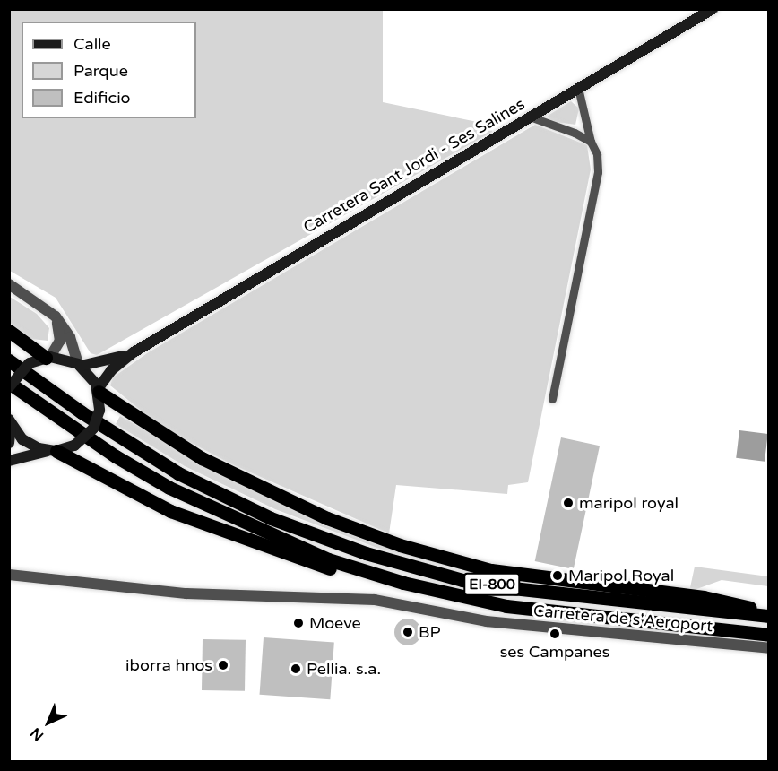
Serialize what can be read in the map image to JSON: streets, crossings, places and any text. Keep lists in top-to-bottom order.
{
  "streets": {
    "highway": ["EI-800"],
    "main road": ["Carretera Sant Jordi - Ses Salines"],
    "street": ["Carretera de s'Aeroport"]
  },
  "places": [
    "maripol royal",
    "Maripol Royal",
    "Moeve",
    "BP",
    "ses Campanes",
    "iborra hnos",
    "Pellia. s.a."
  ],
  "legend": ["Calle", "Parque", "Edificio"],
  "north": "bottom left"
}
